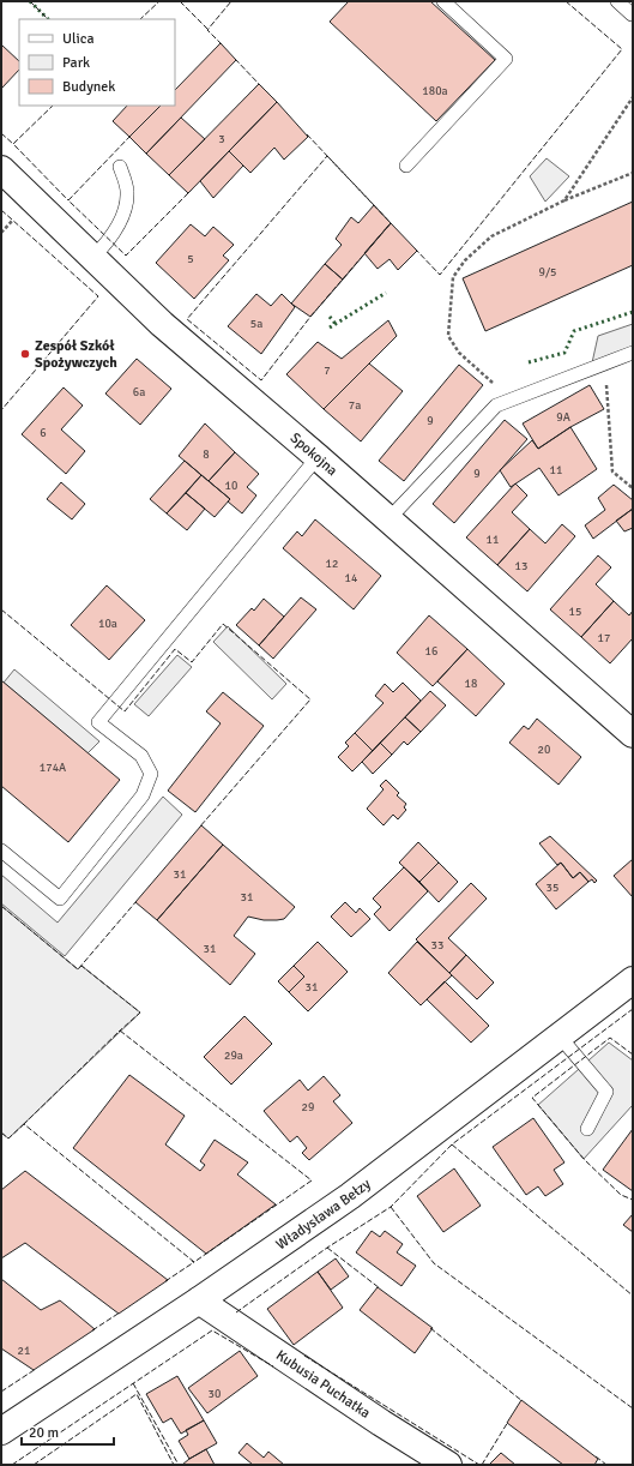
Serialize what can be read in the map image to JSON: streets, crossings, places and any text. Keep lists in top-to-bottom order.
{
  "streets": {
    "street": ["Spokojna", "Władysława Bełzy", "Kubusia Puchatka"]
  },
  "crossings": [
    ["Władysława Bełzy", "Kubusia Puchatka"]
  ],
  "places": ["Zespół Szkół Spożywczych"],
  "house_numbers": [
    "180a",
    "3",
    "5",
    "9/5",
    "5a",
    "7",
    "6a",
    "7a",
    "9A",
    "9",
    "6",
    "8",
    "11",
    "9",
    "10",
    "11",
    "12",
    "13",
    "14",
    "15",
    "10a",
    "17",
    "16",
    "18",
    "20",
    "174A",
    "31",
    "35",
    "31",
    "33",
    "31",
    "31",
    "29a",
    "29",
    "21",
    "30"
  ],
  "legend": ["Ulica", "Park", "Budynek"],
  "scale_bar": "20 m"
}
